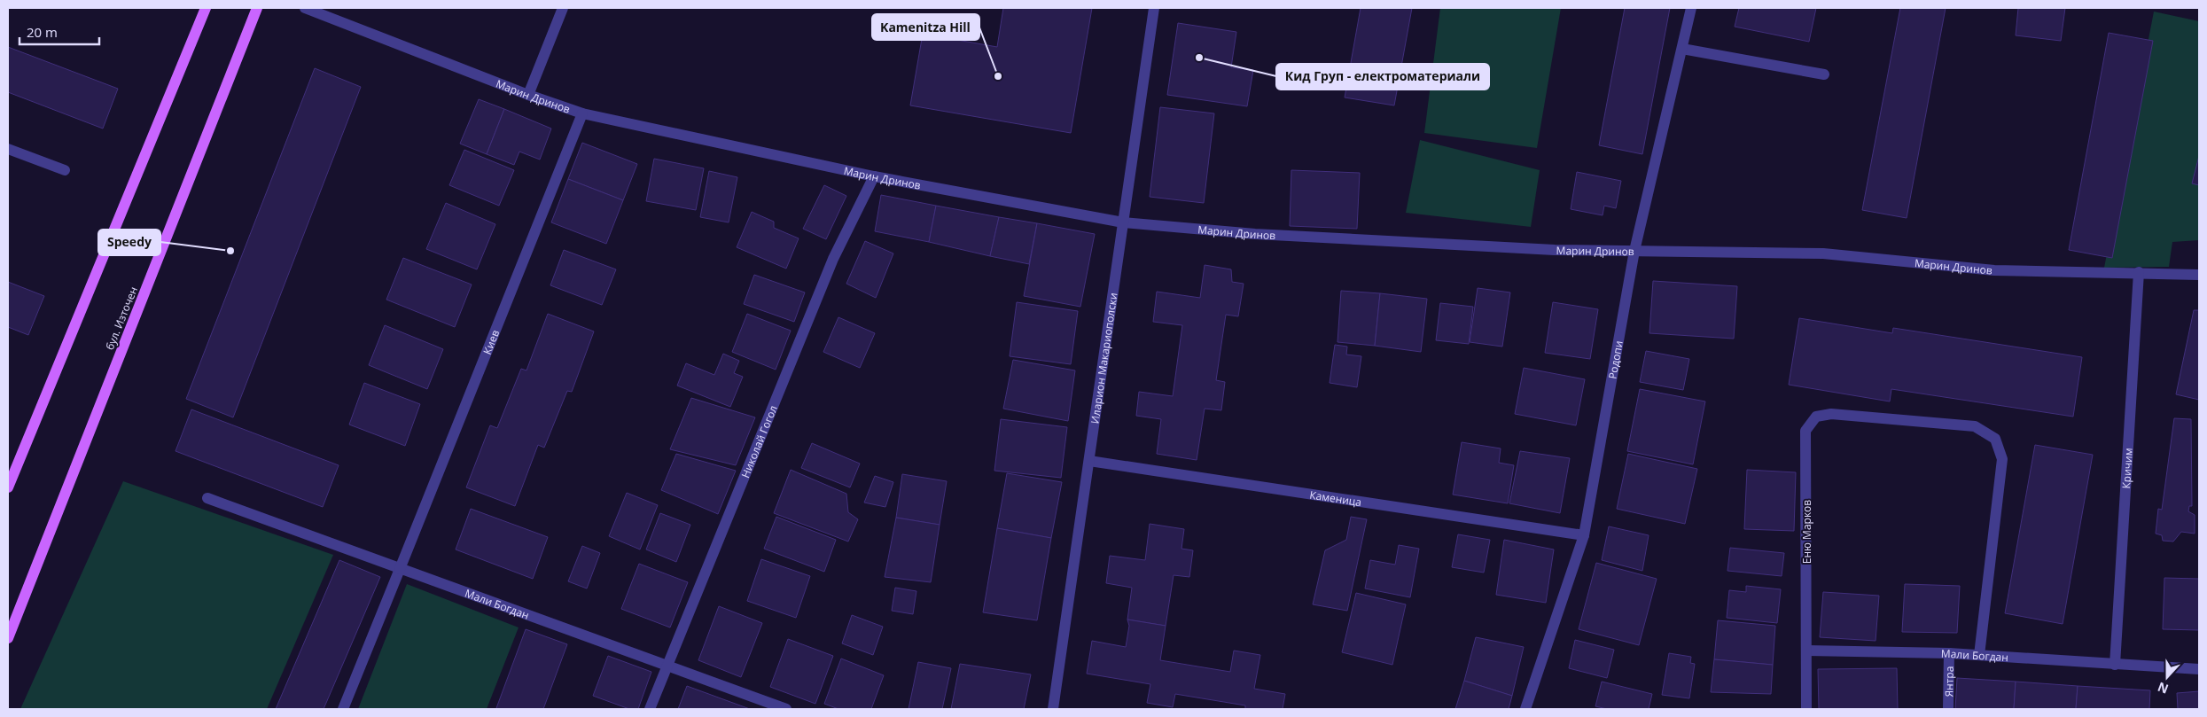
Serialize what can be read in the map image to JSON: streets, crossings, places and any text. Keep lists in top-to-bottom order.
{
  "streets": {
    "main road": ["бул. Източен"],
    "street": [
      "Марин Дринов",
      "Киев",
      "Иларион Макариополски",
      "Родопи",
      "Николай Гогол",
      "Кричим",
      "Каменица",
      "Еню Марков",
      "Мали Богдан",
      "Янтра"
    ]
  },
  "crossings": [
    ["Марин Дринов", "Киев"],
    ["Марин Дринов", "Иларион Макариополски"],
    ["Марин Дринов", "Родопи"],
    ["Марин Дринов", "Николай Гогол"],
    ["Марин Дринов", "Кричим"],
    ["Киев", "Мали Богдан"],
    ["Иларион Макариополски", "Каменица"],
    ["Родопи", "Каменица"],
    ["Николай Гогол", "Мали Богдан"],
    ["Кричим", "Мали Богдан"],
    ["Еню Марков", "Мали Богдан"],
    ["Мали Богдан", "Янтра"]
  ],
  "places": ["Кид Груп - електроматериали", "Kamenitza Hill", "Speedy"],
  "scale_bar": "20 m",
  "north": "bottom"
}
